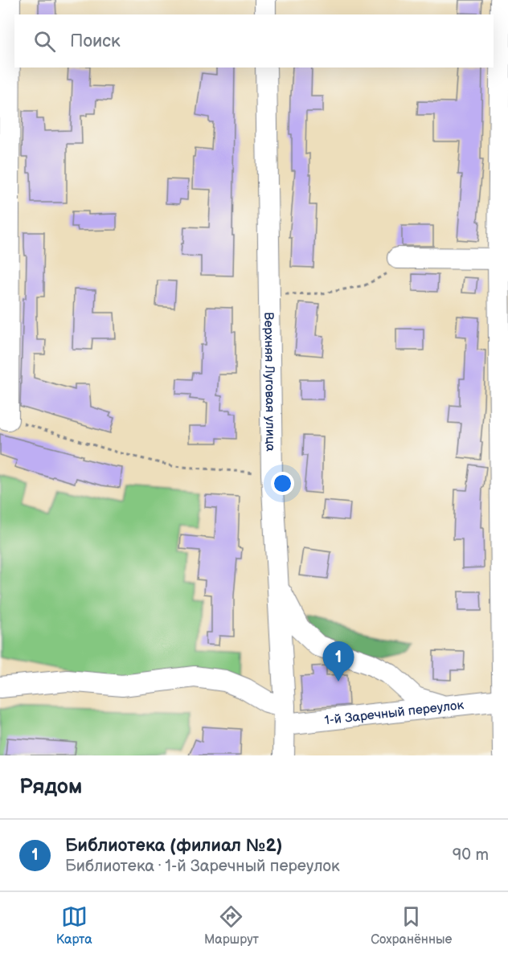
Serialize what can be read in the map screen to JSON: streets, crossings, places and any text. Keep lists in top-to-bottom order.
{
  "streets": {
    "street": ["Верхняя Луговая улица", "1-й Заречный переулок"]
  },
  "crossings": [
    ["Верхняя Луговая улица", "1-й Заречный переулок"]
  ],
  "page": {
    "search": "Поиск",
    "pins": "1",
    "heading": "Рядом",
    "list": [
      {
        "mark": "1",
        "name": "Библиотека (филиал №2)",
        "note": "Библиотека · 1-й Заречный переулок",
        "value": "90 m"
      }
    ],
    "nav": ["Карта", "Маршрут", "Сохранённые"]
  }
}
